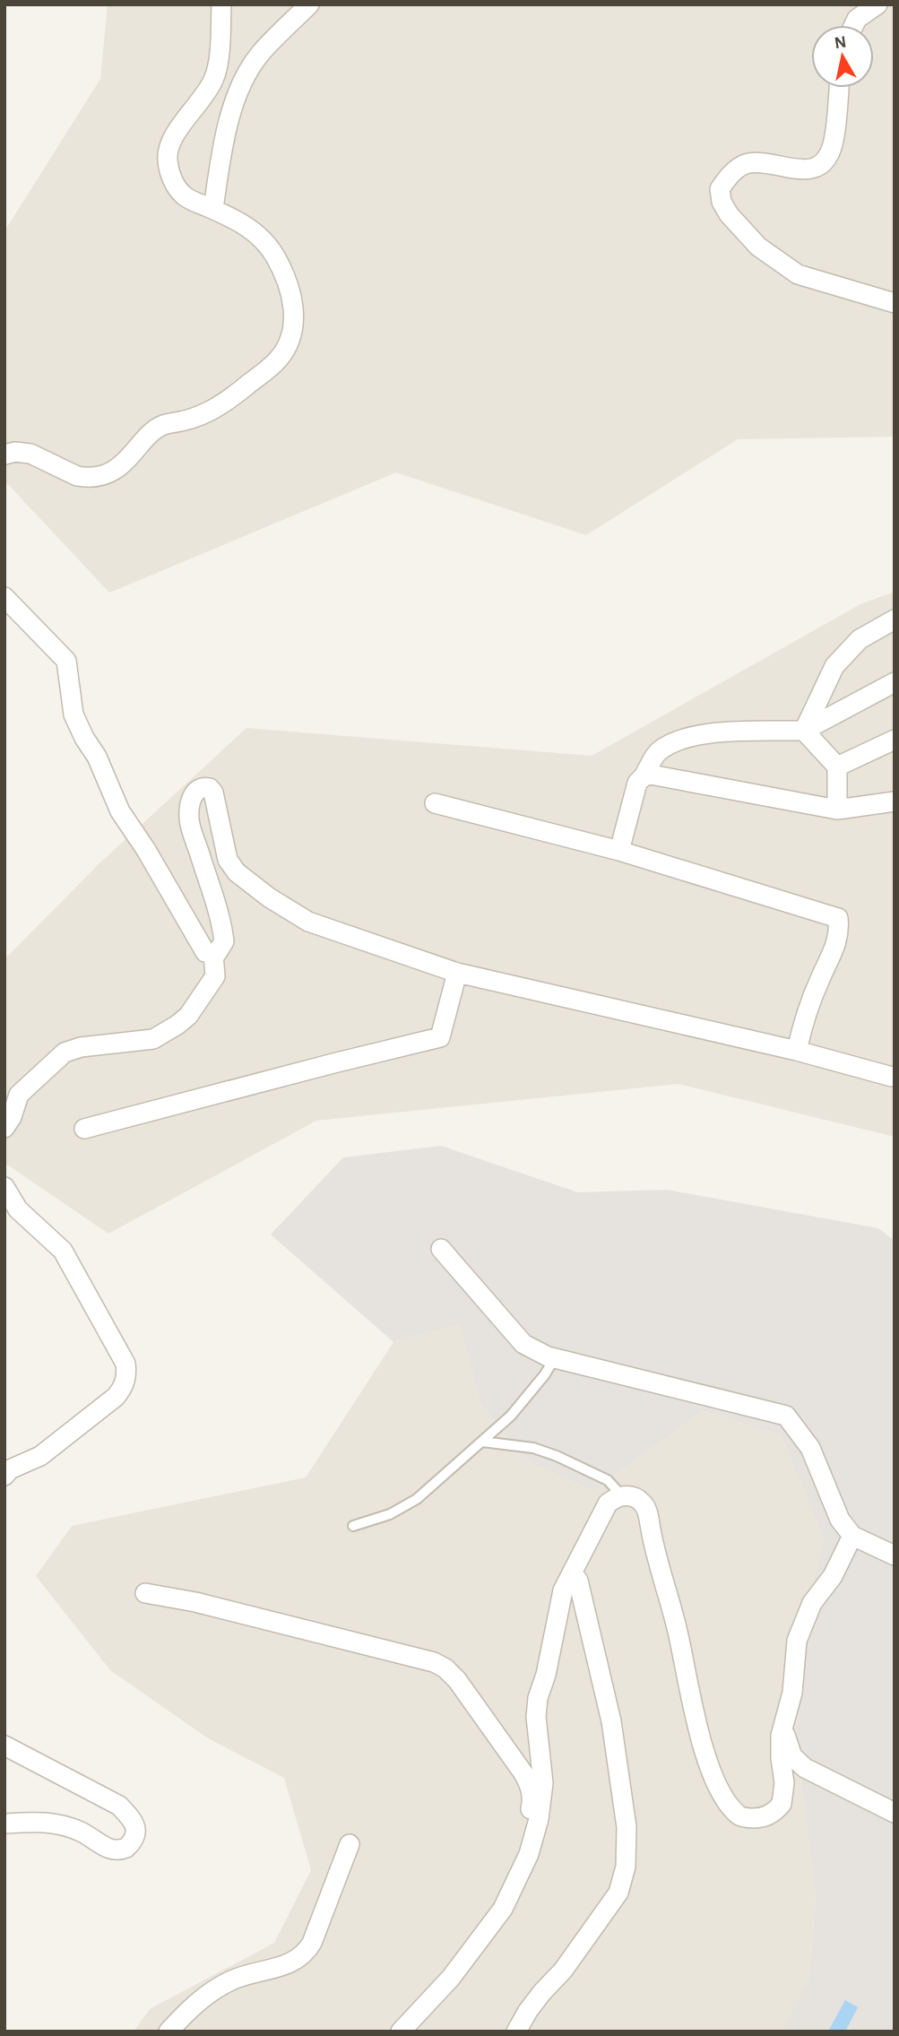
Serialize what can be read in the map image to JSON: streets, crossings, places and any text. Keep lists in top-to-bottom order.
{
  "north": "top"
}
